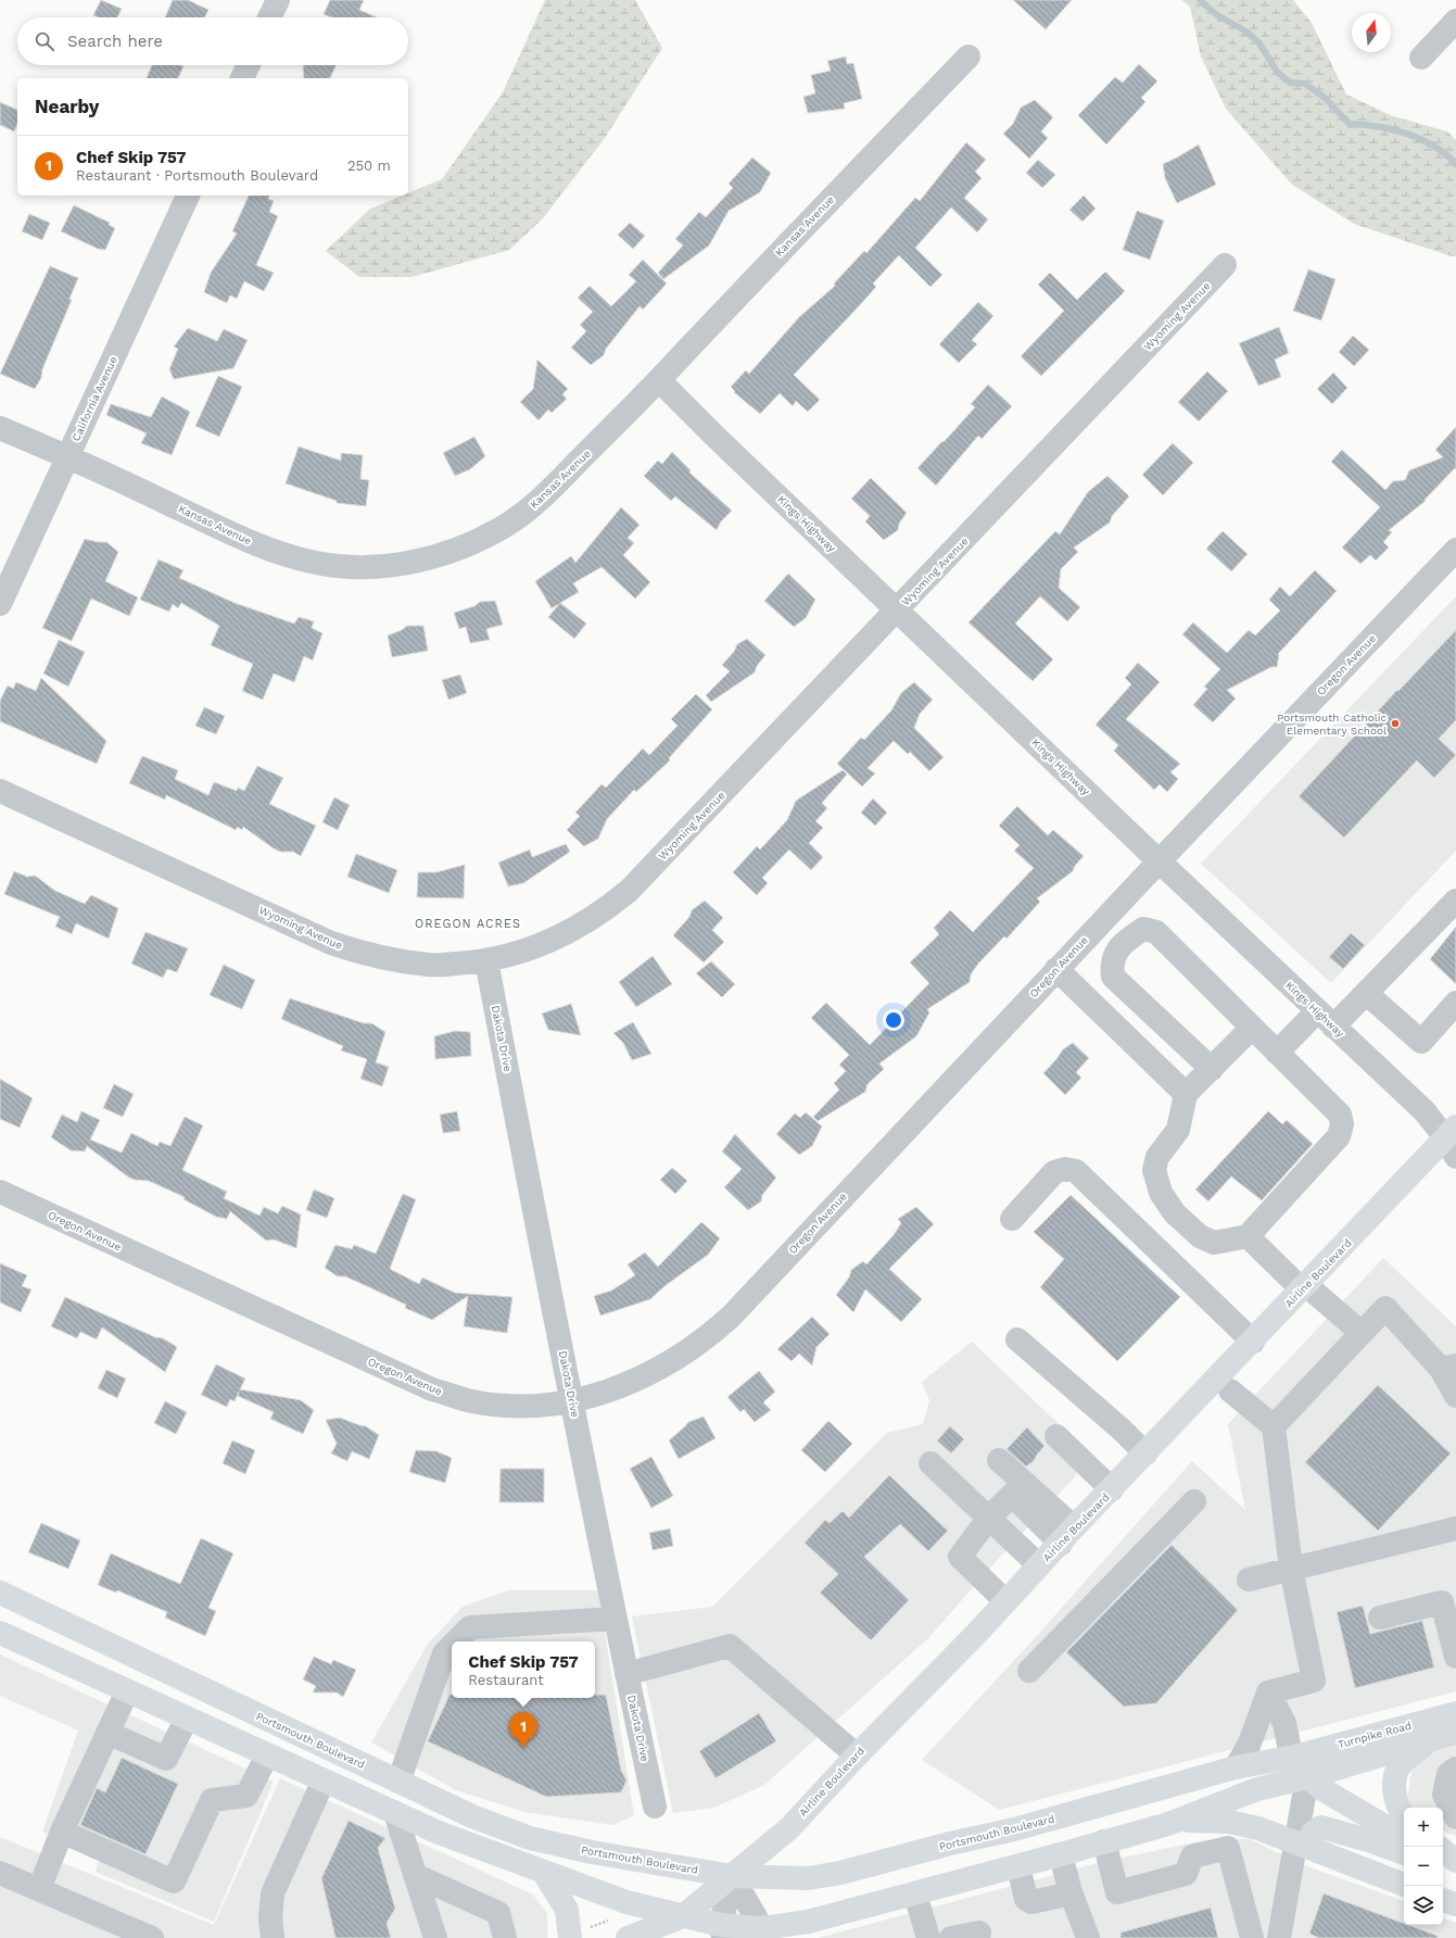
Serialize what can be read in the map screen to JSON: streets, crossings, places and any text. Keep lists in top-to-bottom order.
{
  "streets": {
    "main road": ["Airline Boulevard", "Turnpike Road", "Portsmouth Boulevard"],
    "street": [
      "Kansas Avenue",
      "Wyoming Avenue",
      "California Avenue",
      "Kings Highway",
      "Oregon Avenue",
      "Dakota Drive"
    ]
  },
  "crossings": [
    ["Kansas Avenue", "California Avenue"],
    ["Kansas Avenue", "Kings Highway"],
    ["Wyoming Avenue", "Kings Highway"],
    ["Wyoming Avenue", "Dakota Drive"],
    ["Kings Highway", "Oregon Avenue"],
    ["Kings Highway", "Airline Boulevard"],
    ["Oregon Avenue", "Dakota Drive"],
    ["Airline Boulevard", "Portsmouth Boulevard"],
    ["Turnpike Road", "Portsmouth Boulevard"]
  ],
  "districts": ["OREGON ACRES"],
  "places": ["Portsmouth Catholic Elementary School"],
  "north": "top",
  "page": {
    "search": "Search here",
    "heading": "Nearby",
    "list": [
      {
        "mark": "1",
        "name": "Chef Skip 757",
        "note": "Restaurant · Portsmouth Boulevard",
        "value": "250 m"
      }
    ],
    "popup": ["Chef Skip 757", "Restaurant"],
    "pins": "1",
    "map_buttons": ["+", "−"]
  }
}
